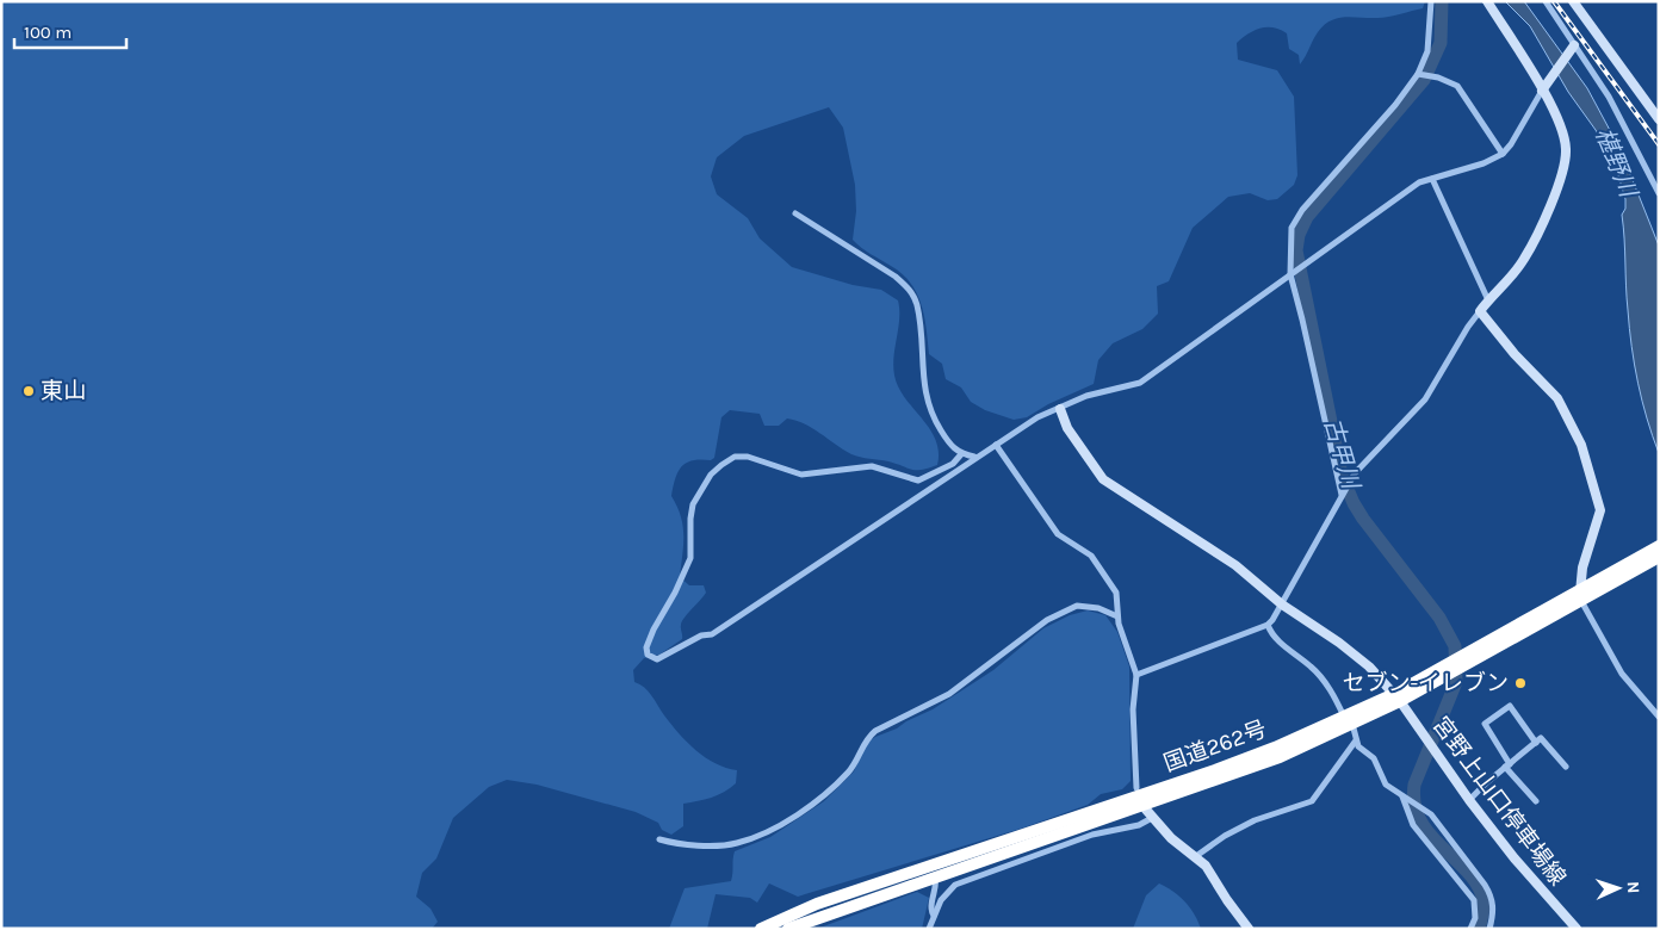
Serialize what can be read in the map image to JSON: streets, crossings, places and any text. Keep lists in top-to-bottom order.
{
  "streets": {
    "highway": ["国道262号"],
    "main road": ["宮野上山口停車場線"]
  },
  "crossings": [
    ["国道262号", "宮野上山口停車場線"]
  ],
  "water": ["椹野川", "古甲川"],
  "places": ["東山", "セブン-イレブン"],
  "scale_bar": "100 m",
  "north": "right"
}
